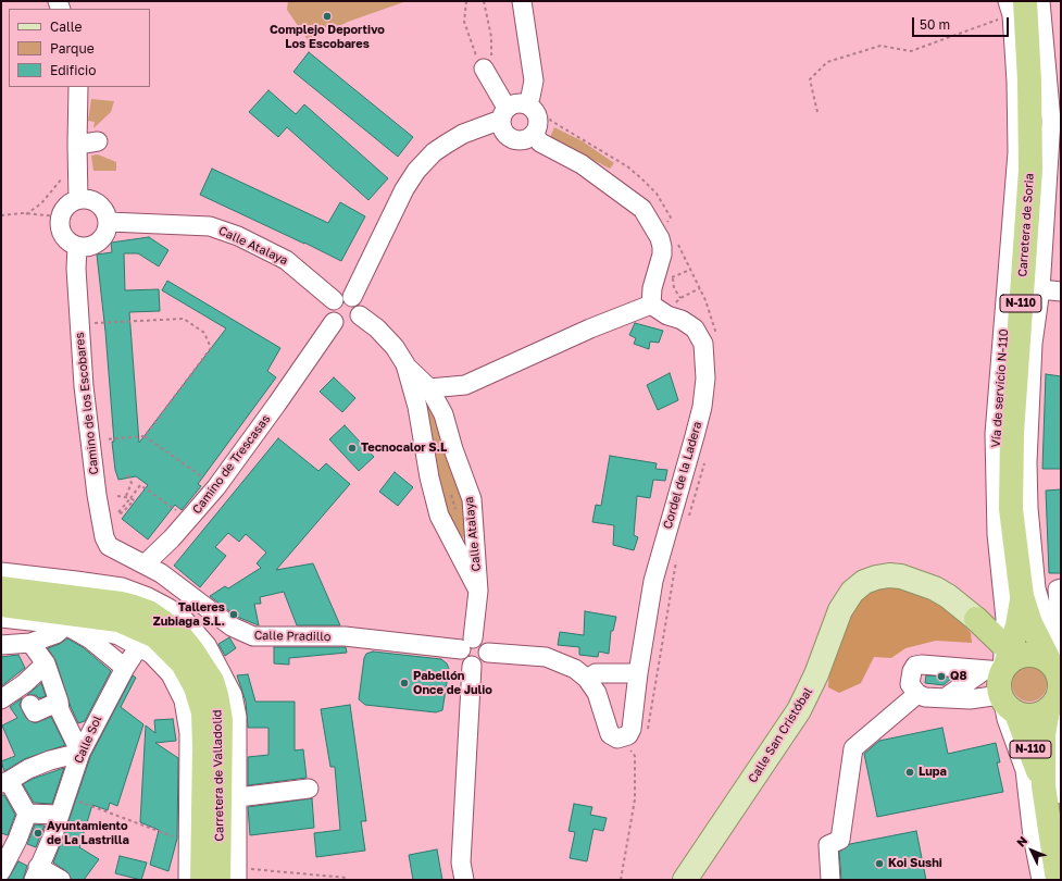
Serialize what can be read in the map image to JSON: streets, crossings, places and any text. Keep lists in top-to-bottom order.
{
  "streets": {
    "highway": [
      "Carretera de Soria",
      "N-110",
      "Calle San Cristóbal",
      "Carretera de Valladolid"
    ],
    "street": [
      "Calle Atalaya",
      "Vía de servicio N-110",
      "Camino de los Escobares",
      "Camino de Trescasas",
      "Cordel de la Ladera",
      "Calle Pradillo",
      "Calle Sol"
    ]
  },
  "crossings": [
    ["Carretera de Soria", "N-110"],
    ["Carretera de Soria", "Vía de servicio N-110"],
    ["Carretera de Soria", "Calle San Cristóbal"],
    ["Calle Atalaya", "Camino de los Escobares"],
    ["Calle Atalaya", "Camino de Trescasas"],
    ["Calle Atalaya", "Calle Pradillo"],
    ["N-110", "Vía de servicio N-110"],
    ["N-110", "Calle San Cristóbal"],
    ["Vía de servicio N-110", "Calle San Cristóbal"],
    ["Camino de los Escobares", "Camino de Trescasas"],
    ["Camino de los Escobares", "Calle Pradillo"],
    ["Camino de Trescasas", "Calle Pradillo"],
    ["Camino de Trescasas", "Carretera de Valladolid"]
  ],
  "places": [
    "Complejo Deportivo Los Escobares",
    "Tecnocalor S.L",
    "Talleres Zubiaga S.L.",
    "Q8",
    "Pabellón Once de Julio",
    "Lupa",
    "Ayuntamiento de La Lastrilla",
    "Koi Sushi"
  ],
  "legend": ["Calle", "Parque", "Edificio"],
  "scale_bar": "50 m",
  "north": "top left"
}
